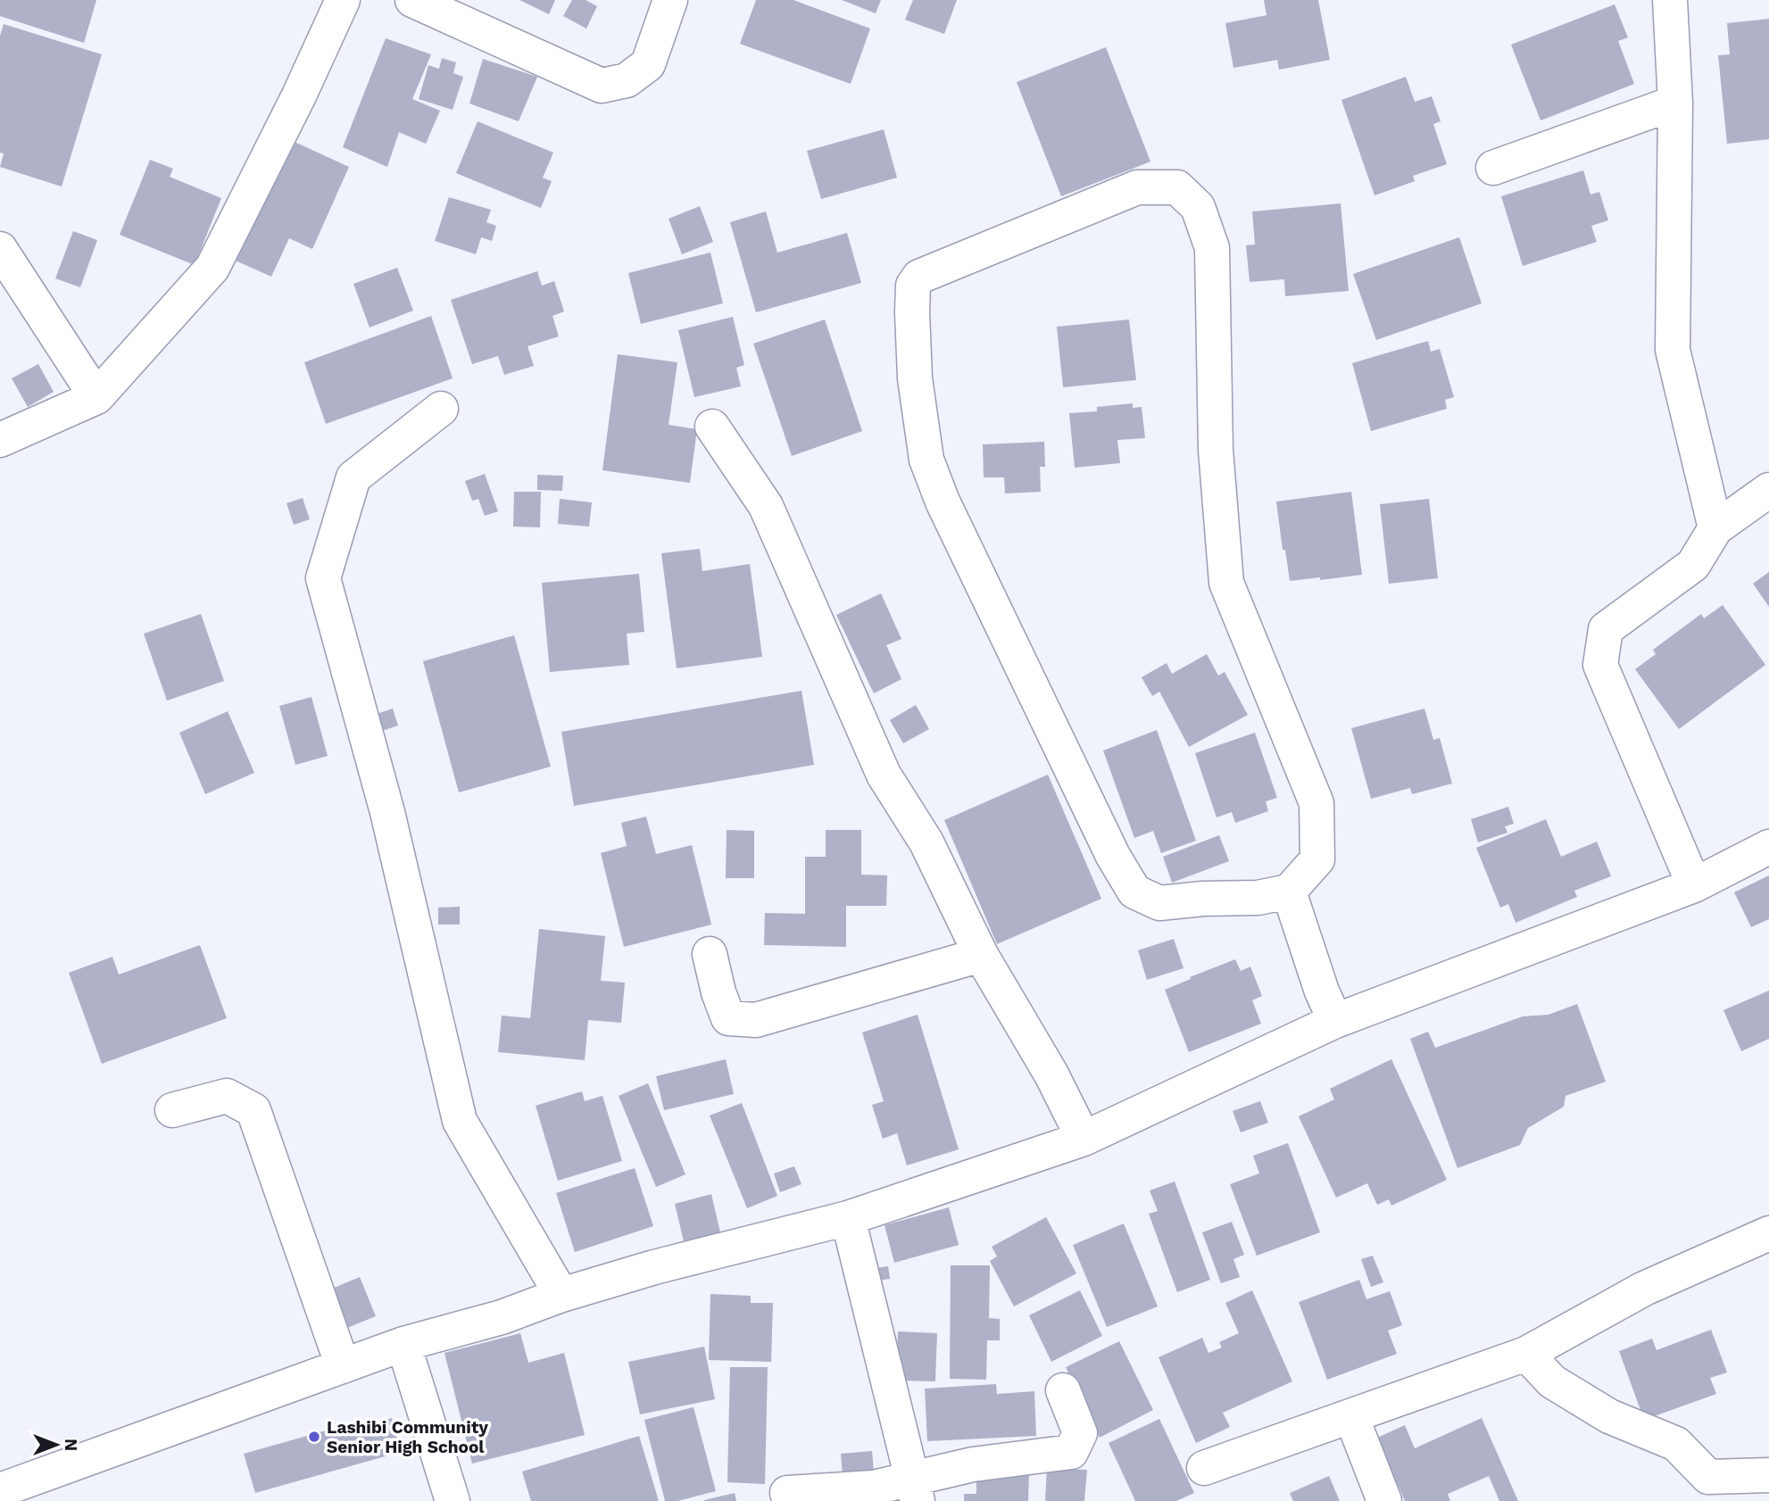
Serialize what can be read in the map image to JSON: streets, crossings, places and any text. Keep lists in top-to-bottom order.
{
  "places": ["Lashibi Community Senior High School"],
  "north": "right"
}
